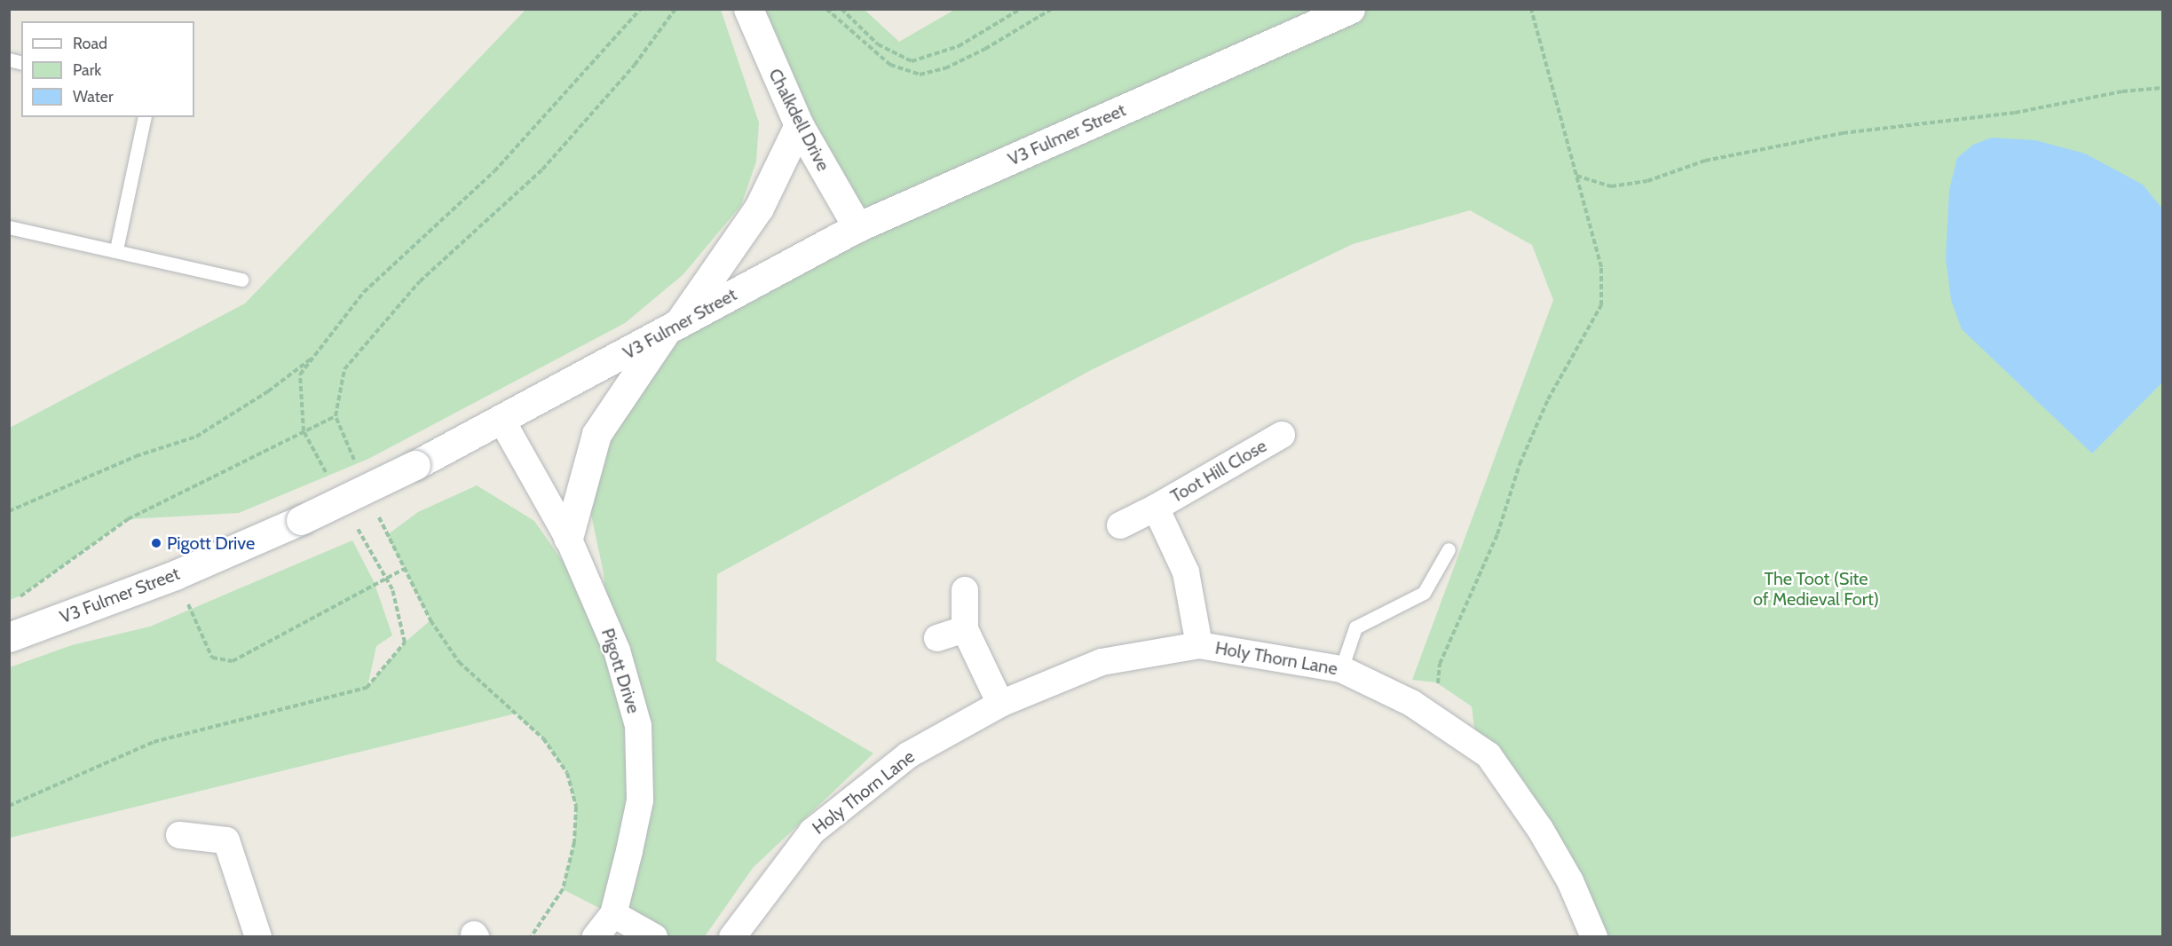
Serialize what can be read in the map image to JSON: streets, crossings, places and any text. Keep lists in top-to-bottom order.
{
  "streets": {
    "street": [
      "Chalkdell Drive",
      "V3 Fulmer Street",
      "Toot Hill Close",
      "Holy Thorn Lane",
      "Pigott Drive"
    ]
  },
  "crossings": [
    ["Chalkdell Drive", "V3 Fulmer Street"],
    ["V3 Fulmer Street", "Pigott Drive"],
    ["Toot Hill Close", "Holy Thorn Lane"]
  ],
  "parks": ["The Toot (Site of Medieval Fort)"],
  "places": ["Pigott Drive"],
  "legend": ["Road", "Park", "Water"]
}
